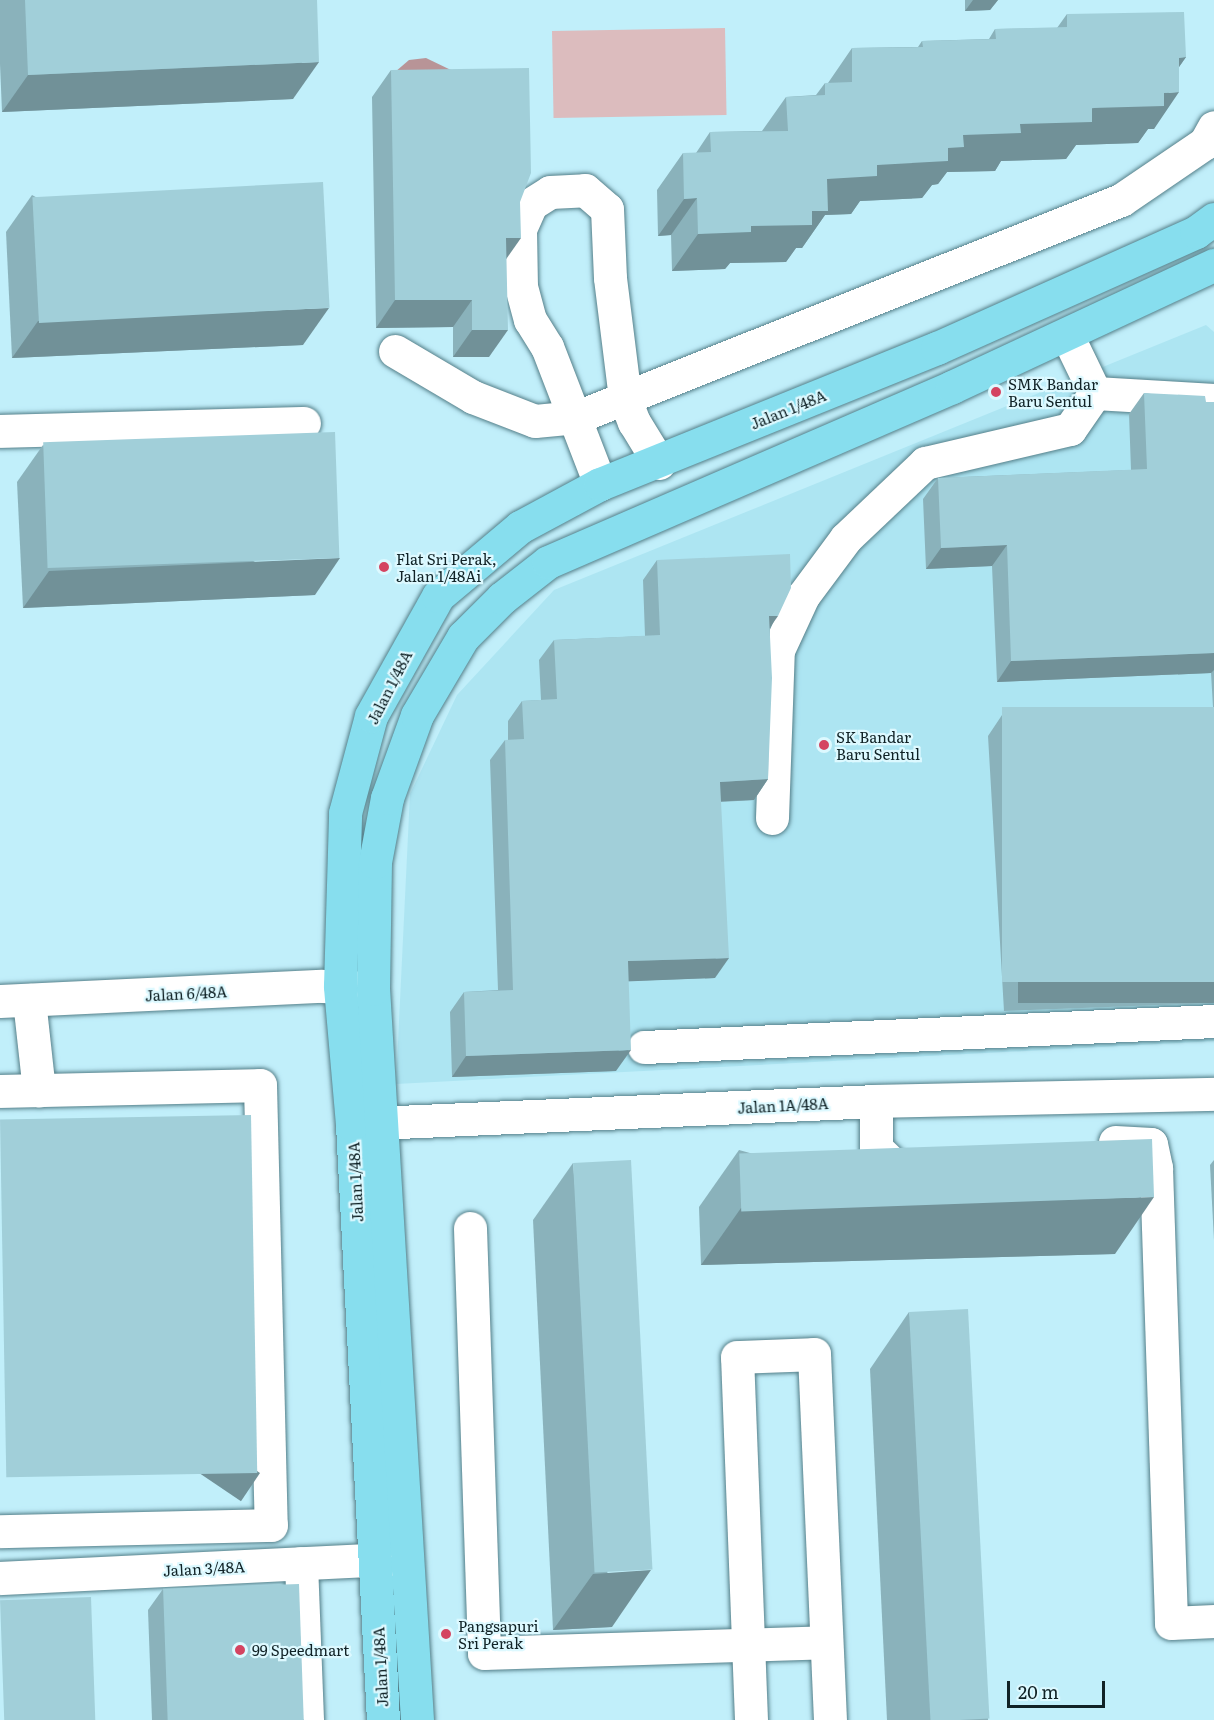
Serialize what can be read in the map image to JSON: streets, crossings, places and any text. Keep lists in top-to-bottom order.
{
  "streets": {
    "main road": ["Jalan 1/48A"],
    "street": ["Jalan 6/48A", "Jalan 1A/48A", "Jalan 3/48A"]
  },
  "crossings": [
    ["Jalan 1/48A", "Jalan 6/48A"],
    ["Jalan 1/48A", "Jalan 1A/48A"],
    ["Jalan 1/48A", "Jalan 3/48A"]
  ],
  "places": [
    "SMK Bandar Baru Sentul",
    "Flat Sri Perak, Jalan 1/48Ai",
    "SK Bandar Baru Sentul",
    "Pangsapuri Sri Perak",
    "99 Speedmart"
  ],
  "scale_bar": "20 m"
}
